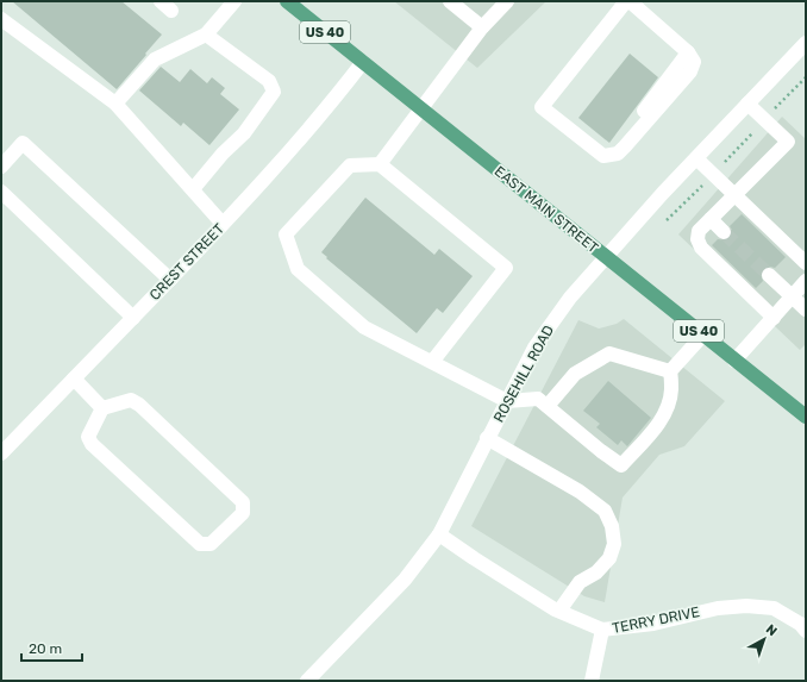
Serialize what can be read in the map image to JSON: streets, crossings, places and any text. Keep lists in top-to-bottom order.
{
  "streets": {
    "main road": ["US 40", "EAST MAIN STREET"],
    "street": ["CREST STREET", "ROSEHILL ROAD", "TERRY DRIVE"]
  },
  "crossings": [
    ["EAST MAIN STREET", "CREST STREET"],
    ["EAST MAIN STREET", "ROSEHILL ROAD"],
    ["ROSEHILL ROAD", "TERRY DRIVE"]
  ],
  "scale_bar": "20 m",
  "north": "top right"
}
